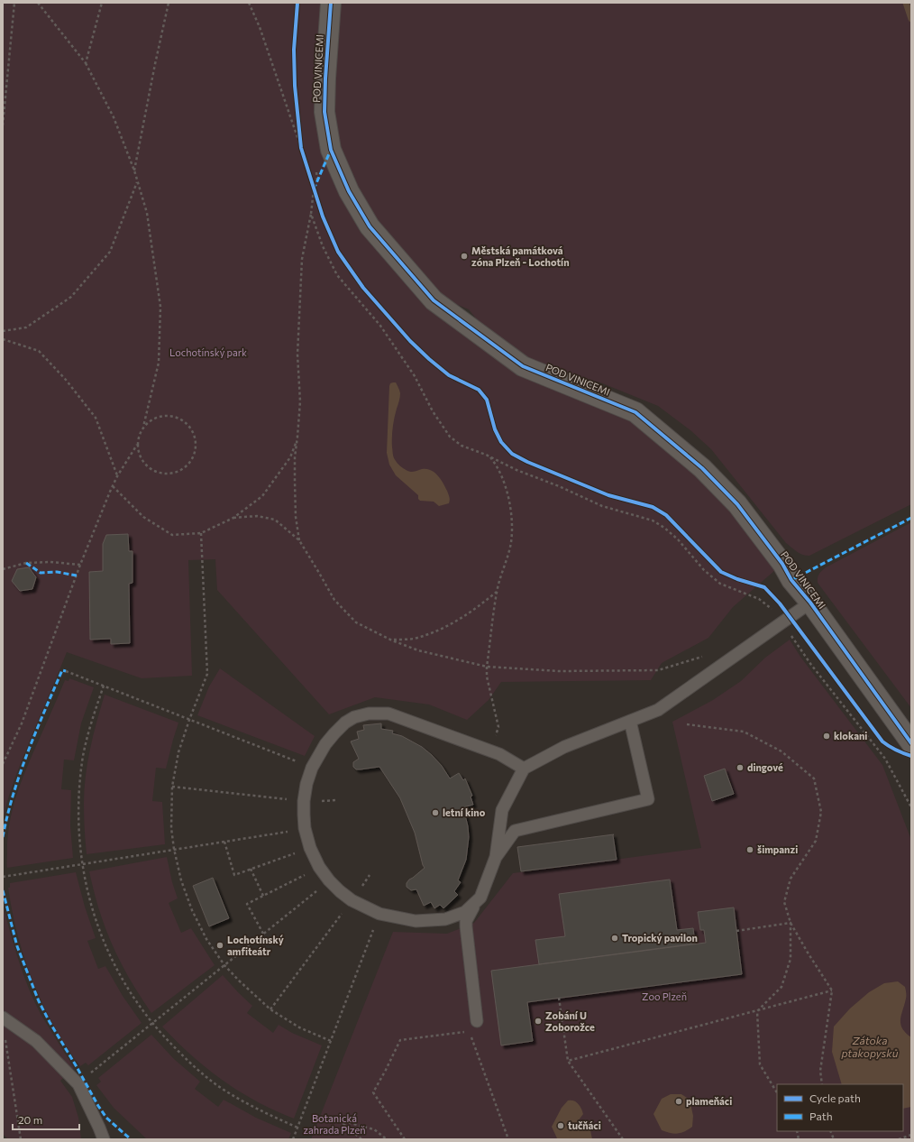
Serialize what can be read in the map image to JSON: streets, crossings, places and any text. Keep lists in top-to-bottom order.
{
  "streets": {
    "street": ["POD VINICEMI"]
  },
  "water": ["Zátoka ptakopysků"],
  "parks": ["Lochotínský park", "Zoo Plzeň", "Botanická zahrada Plzeň"],
  "places": [
    "Městská památková zóna Plzeň - Lochotín",
    "klokani",
    "dingové",
    "letní kino",
    "šimpanzi",
    "Tropický pavilon",
    "Lochotínský amfiteátr",
    "Zobání U Zoborožce",
    "plameňáci",
    "tučňáci"
  ],
  "legend": ["Cycle path", "Path"],
  "scale_bar": "20 m"
}
